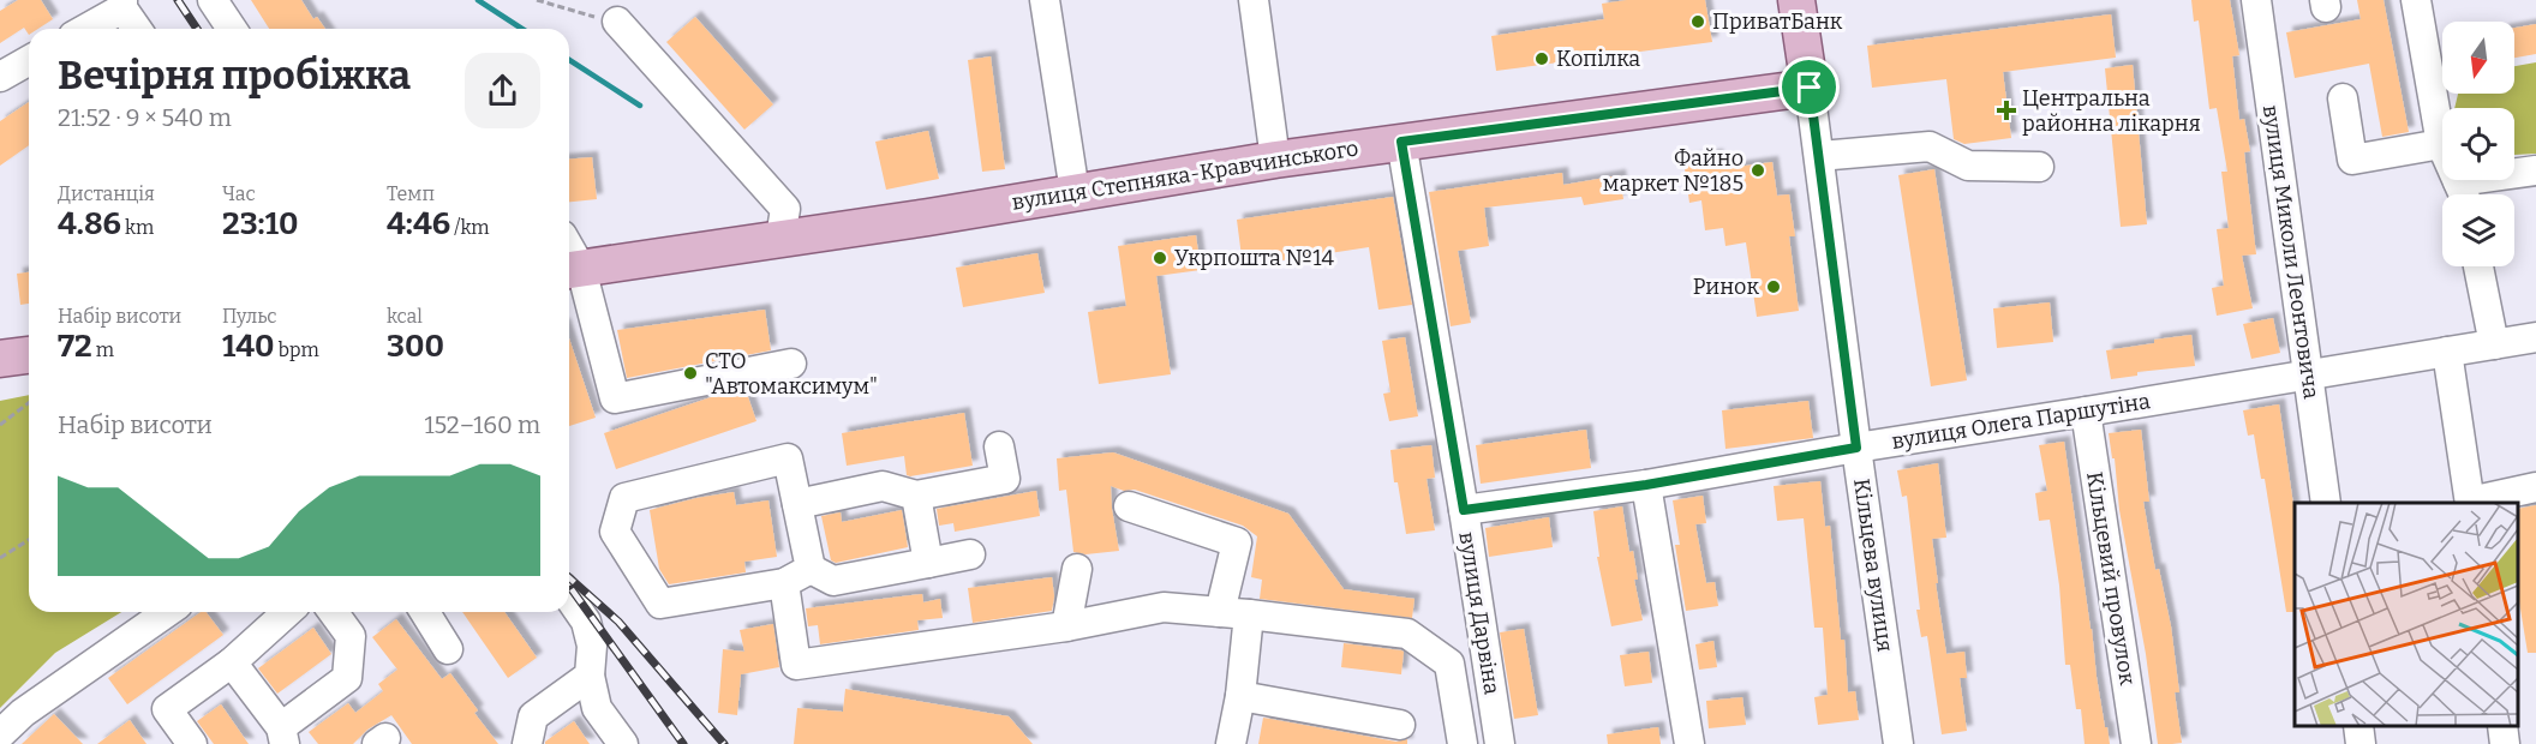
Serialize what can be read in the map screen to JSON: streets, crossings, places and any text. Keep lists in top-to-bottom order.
{
  "streets": {
    "main road": ["вулиця Степняка-Кравчинського", "Кільцева вулиця"],
    "street": [
      "вулиця Миколи Леонтовича",
      "вулиця Олега Паршутіна",
      "Кільцевий провулок",
      "вулиця Дарвіна"
    ]
  },
  "crossings": [
    ["вулиця Степняка-Кравчинського", "Кільцева вулиця"],
    ["вулиця Степняка-Кравчинського", "вулиця Дарвіна"],
    ["вулиця Миколи Леонтовича", "вулиця Олега Паршутіна"],
    ["вулиця Олега Паршутіна", "Кільцева вулиця"],
    ["вулиця Олега Паршутіна", "Кільцевий провулок"],
    ["вулиця Олега Паршутіна", "вулиця Дарвіна"]
  ],
  "places": {
    "other": [
      "ПриватБанк",
      "Копілка",
      "Файно маркет №185",
      "Укрпошта №14",
      "Ринок",
      "СТО \"Автомаксимум\""
    ],
    "health": ["Центральна районна лікарня"]
  },
  "north": "bottom",
  "page": {
    "heading": ["Вечірня пробіжка", "21:52 · 9 × 540 m"],
    "stats": [
      ["Дистанція", "4.86 km"],
      ["Час", "23:10"],
      ["Темп", "4:46 /km"],
      ["Набір висоти", "72 m"],
      ["Пульс", "140 bpm"],
      ["kcal", "300"]
    ],
    "chart": ["Набір висоти", "152–160 m"]
  }
}
